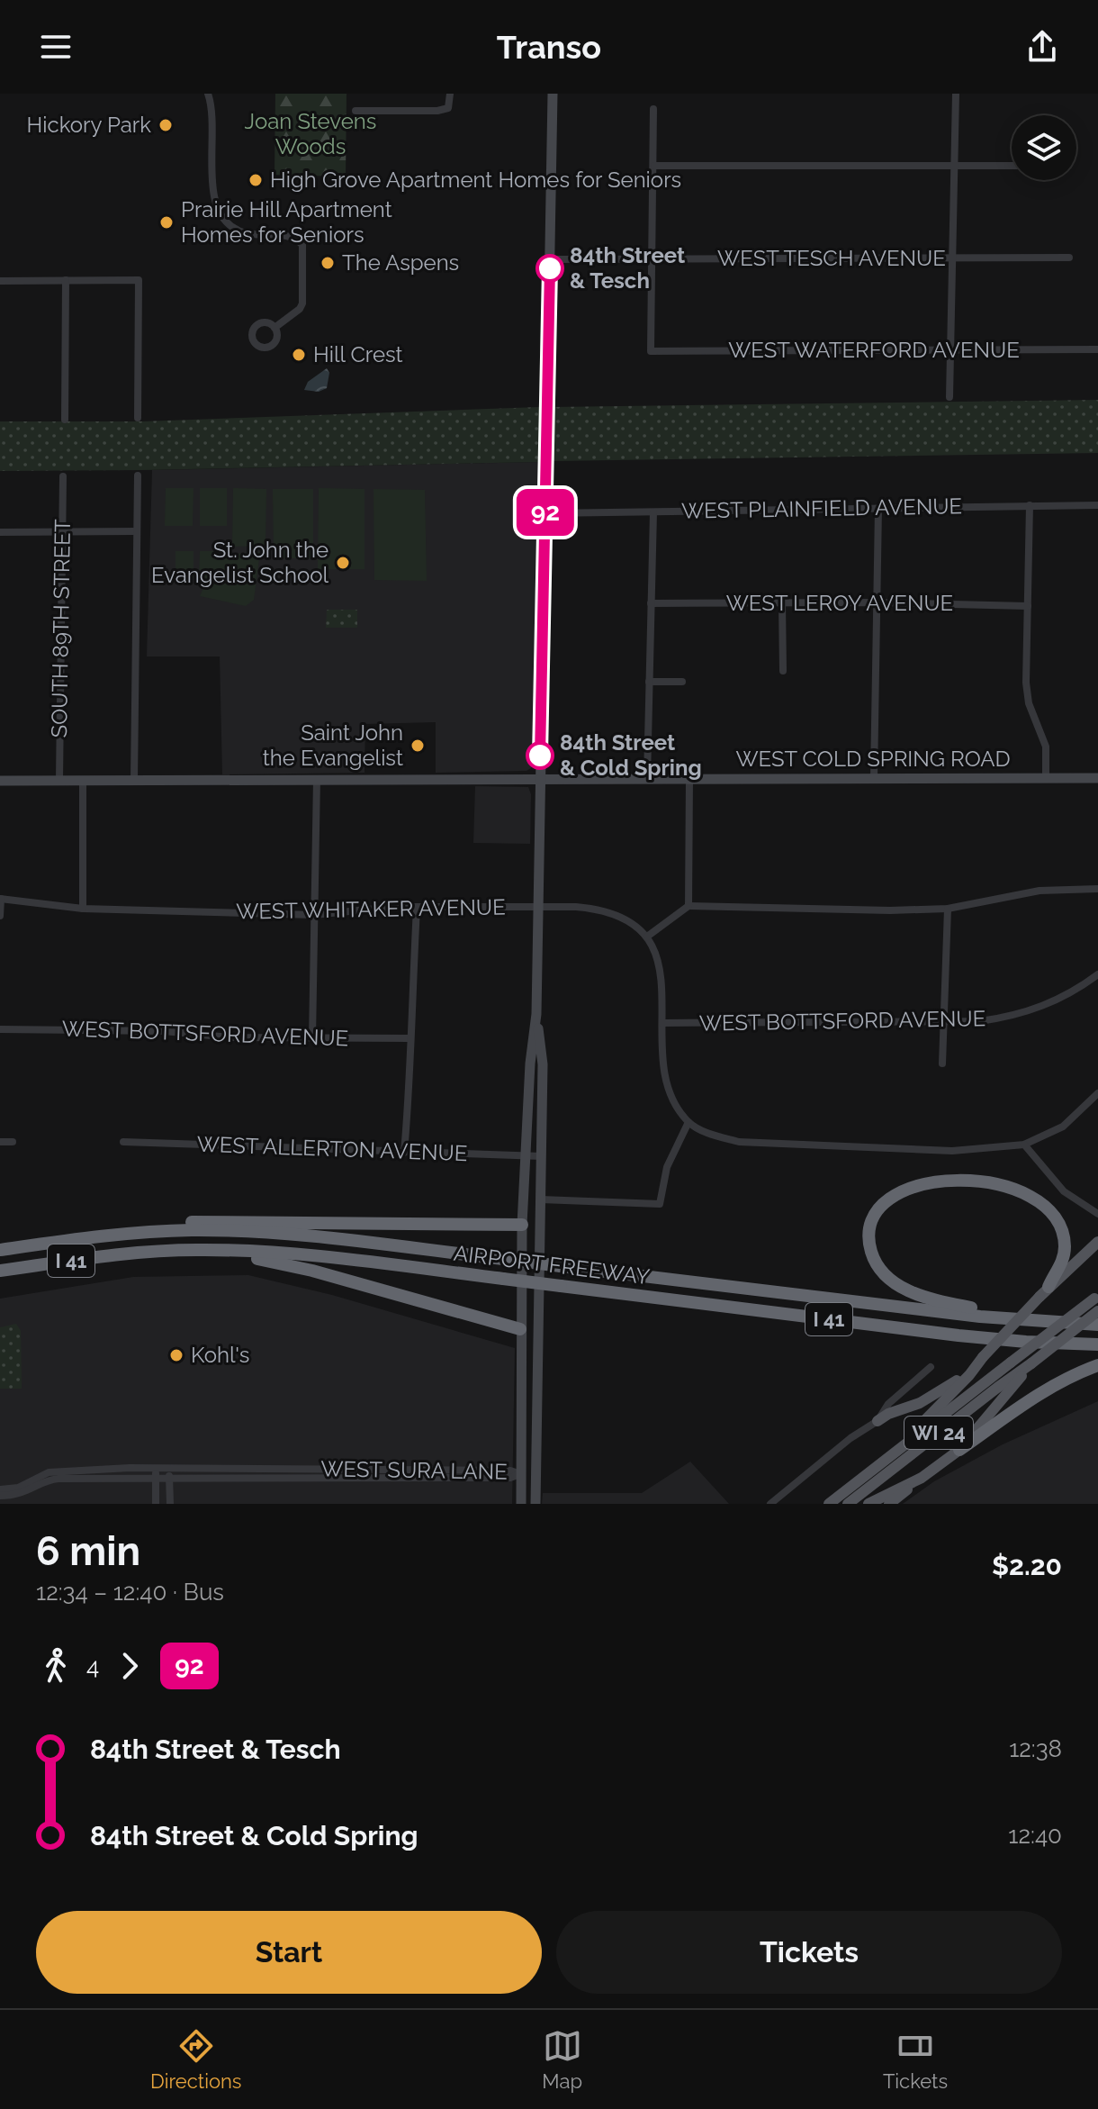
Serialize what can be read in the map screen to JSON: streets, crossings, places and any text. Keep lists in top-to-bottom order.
{
  "streets": {
    "highway": ["I 41", "AIRPORT FREEWAY"],
    "main road": ["WI 24"],
    "street": [
      "WEST TESCH AVENUE",
      "WEST WATERFORD AVENUE",
      "WEST PLAINFIELD AVENUE",
      "WEST LEROY AVENUE",
      "SOUTH 89TH STREET",
      "WEST COLD SPRING ROAD",
      "WEST WHITAKER AVENUE",
      "WEST BOTTSFORD AVENUE",
      "WEST ALLERTON AVENUE",
      "WEST SURA LANE"
    ]
  },
  "crossings": [
    ["WEST TESCH AVENUE", "WEST WATERFORD AVENUE"],
    ["SOUTH 89TH STREET", "WEST COLD SPRING ROAD"]
  ],
  "parks": ["Joan Stevens Woods"],
  "places": [
    "Hickory Park",
    "High Grove Apartment Homes for Seniors",
    "Prairie Hill Apartment Homes for Seniors",
    "The Aspens",
    "84th Street & Tesch",
    "Hill Crest",
    "St. John the Evangelist School",
    "Saint John the Evangelist",
    "84th Street & Cold Spring",
    "Kohl's"
  ],
  "lines": ["bus line 92"],
  "page": {
    "header": "Transo",
    "on_map": "92",
    "heading": ["6 min", "12:34 – 12:40 · Bus", "$2.20"],
    "legs": ["4", "92"],
    "list": [
      {
        "name": "84th Street & Tesch",
        "value": "12:38"
      },
      {
        "name": "84th Street & Cold Spring",
        "value": "12:40"
      }
    ],
    "buttons": ["Start", "Tickets"],
    "tabs": ["Directions", "Map", "Tickets"]
  }
}
